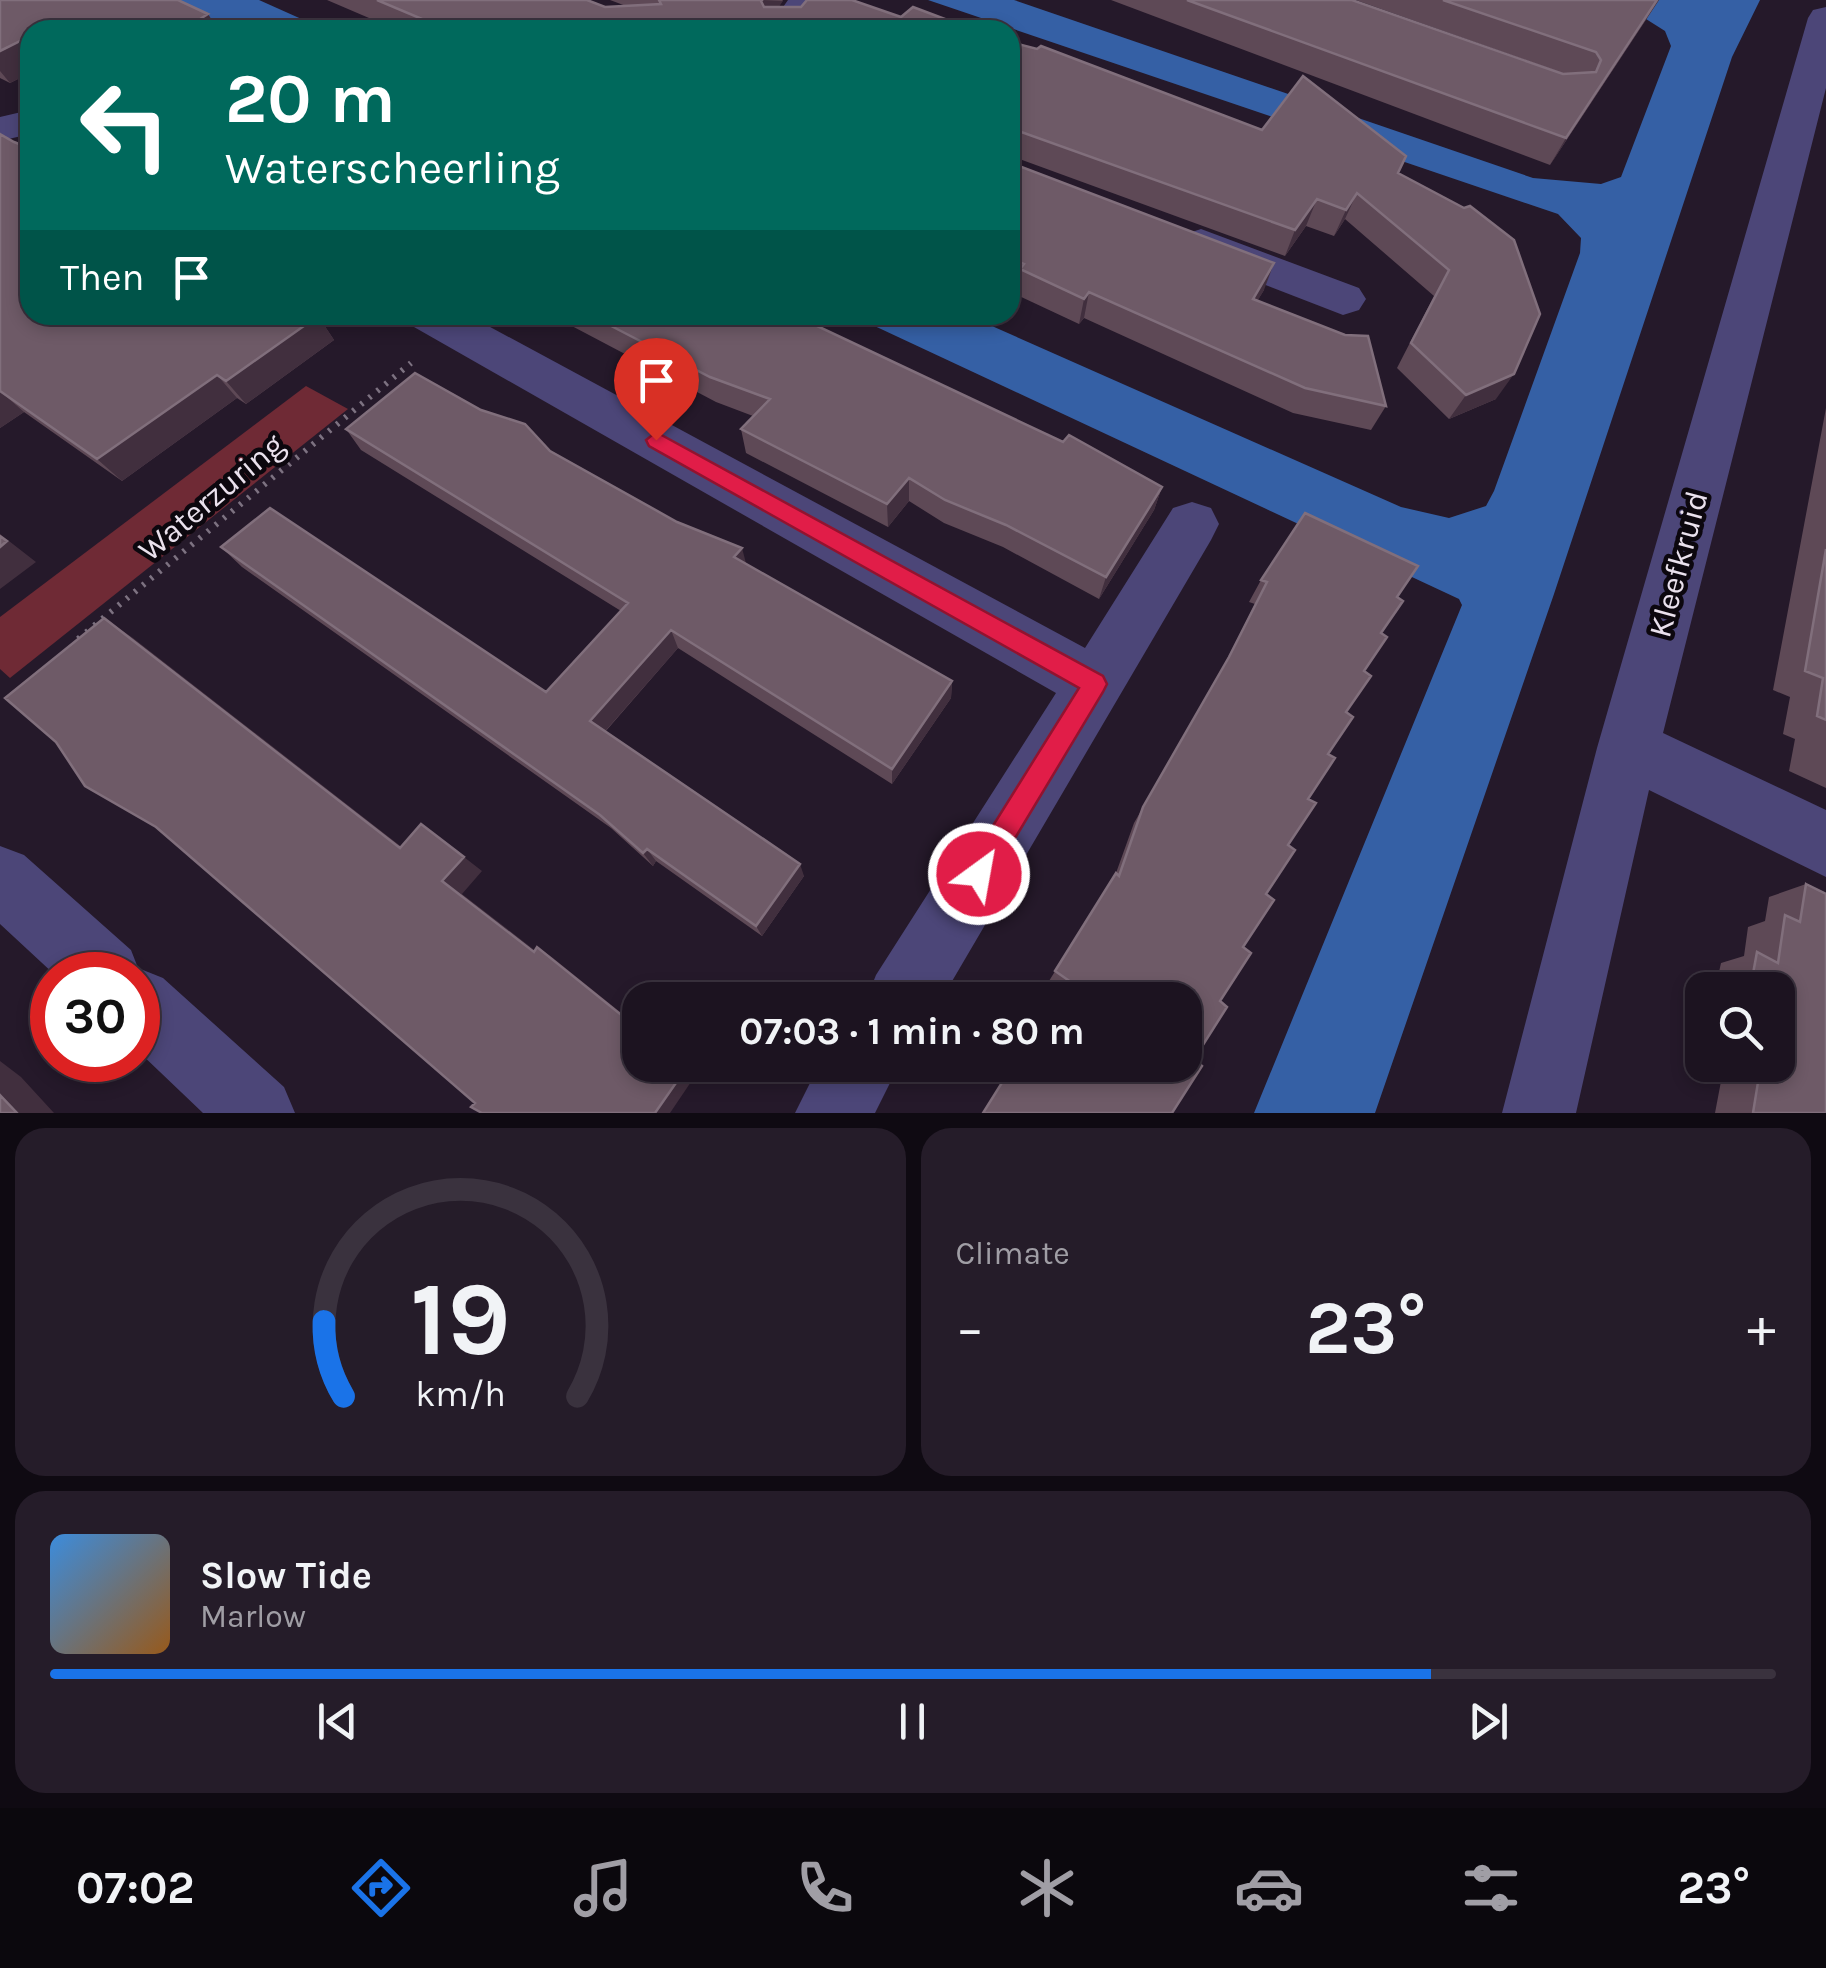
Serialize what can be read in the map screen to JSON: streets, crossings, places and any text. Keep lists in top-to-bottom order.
{
  "streets": {
    "street": ["Kleefkruid"],
    "path": ["Waterzuring"]
  },
  "page": {
    "turn": ["20 m", "Waterscheerling"],
    "then": "Then",
    "limit": "30",
    "trip": "07:03 · 1 min · 80 m",
    "tile": "Climate",
    "heat": ["−", "23°", "+"],
    "song": ["Slow Tide", "Marlow"],
    "tabs": ["07:02", "23°"],
    "gauge": ["19", "km/h"]
  }
}
